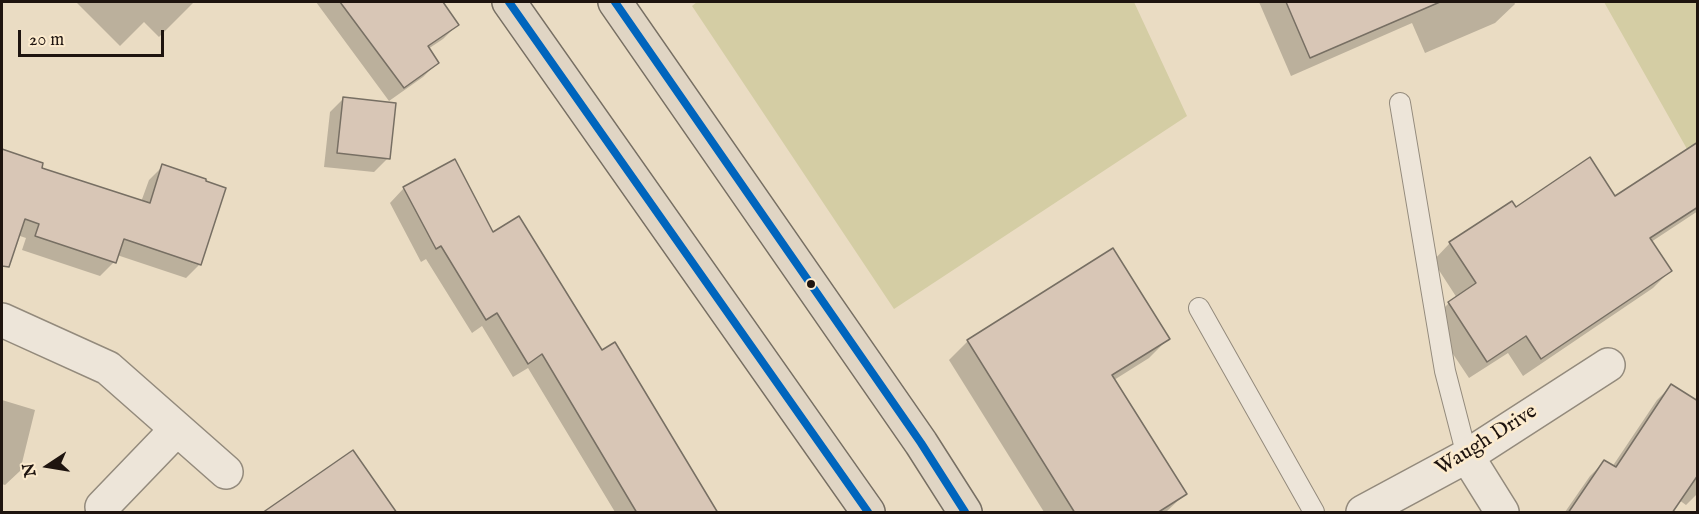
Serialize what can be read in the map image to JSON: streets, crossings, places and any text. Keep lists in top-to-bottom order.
{
  "streets": {
    "street": ["Waugh Drive"]
  },
  "scale_bar": "20 m",
  "north": "left"
}
